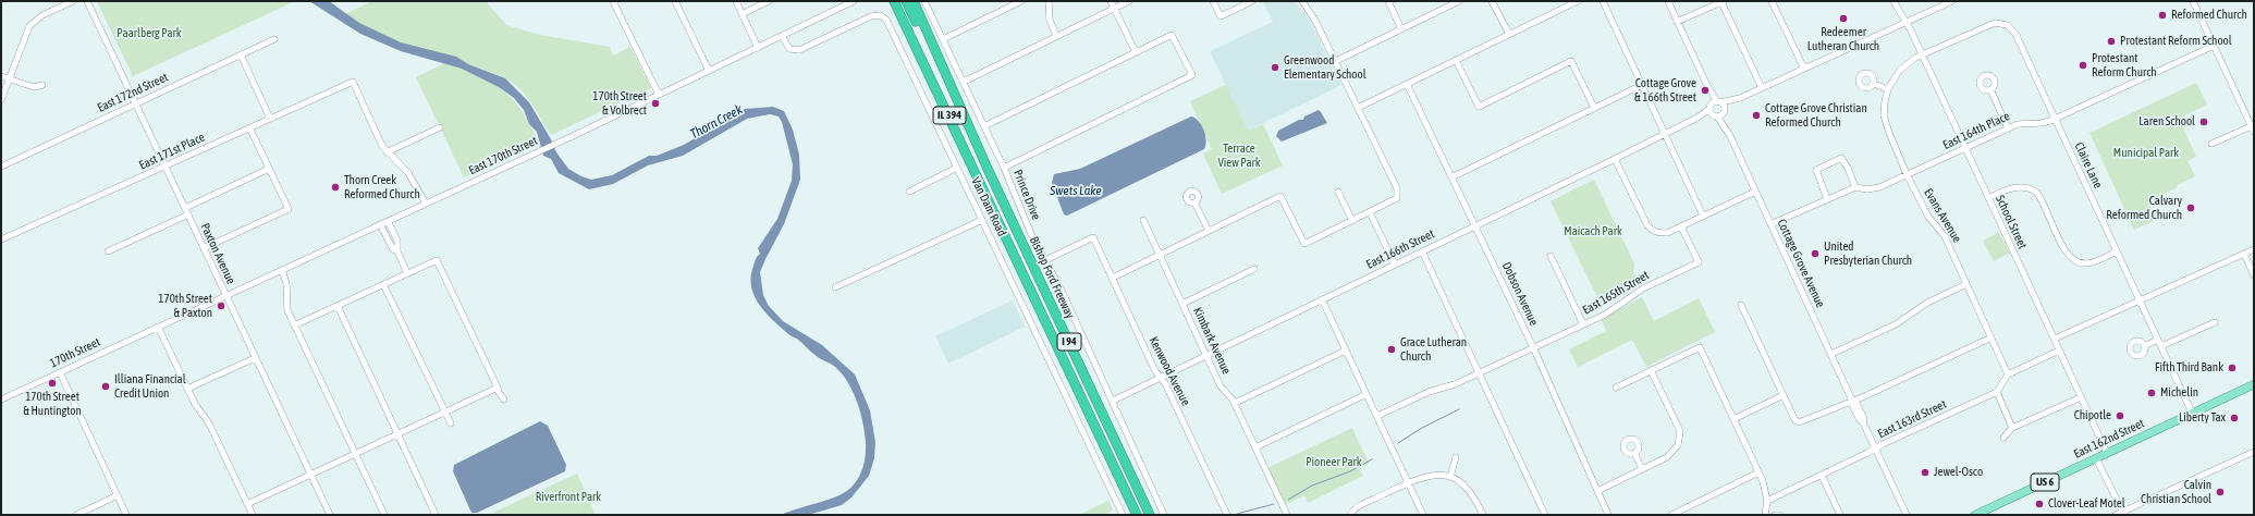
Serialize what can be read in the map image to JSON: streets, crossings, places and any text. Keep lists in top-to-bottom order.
{
  "streets": {
    "highway": ["IL 394", "Bishop Ford Freeway", "I 94"],
    "main road": ["East 162nd Street", "US 6"],
    "street": [
      "East 172nd Street",
      "East 164th Place",
      "East 171st Place",
      "East 170th Street",
      "Claire Lane",
      "Prince Drive",
      "Van Dam Road",
      "Evans Avenue",
      "School Street",
      "East 166th Street",
      "Paxton Avenue",
      "Cottage Grove Avenue",
      "East 165th Street",
      "Dobson Avenue",
      "Kimbark Avenue",
      "170th Street",
      "Kenwood Avenue",
      "East 163rd Street"
    ]
  },
  "crossings": [
    ["East 172nd Street", "Paxton Avenue"],
    ["IL 394", "Bishop Ford Freeway"],
    ["IL 394", "I 94"],
    ["East 164th Place", "Claire Lane"],
    ["East 164th Place", "Evans Avenue"],
    ["East 164th Place", "School Street"],
    ["East 164th Place", "Cottage Grove Avenue"],
    ["East 171st Place", "Paxton Avenue"],
    ["East 170th Street", "Van Dam Road"],
    ["East 170th Street", "Paxton Avenue"],
    ["East 170th Street", "170th Street"],
    ["Claire Lane", "School Street"],
    ["Claire Lane", "East 162nd Street"],
    ["Prince Drive", "East 166th Street"],
    ["Prince Drive", "Kenwood Avenue"],
    ["School Street", "East 166th Street"],
    ["School Street", "East 162nd Street"],
    ["East 166th Street", "Cottage Grove Avenue"],
    ["East 166th Street", "Dobson Avenue"],
    ["East 166th Street", "Kimbark Avenue"],
    ["East 166th Street", "Kenwood Avenue"],
    ["Cottage Grove Avenue", "East 163rd Street"],
    ["Bishop Ford Freeway", "I 94"],
    ["East 165th Street", "Dobson Avenue"]
  ],
  "water": ["Thorn Creek", "Swets Lake"],
  "parks": [
    "Paarlberg Park",
    "Terrace View Park",
    "Municipal Park",
    "Maicach Park",
    "Pioneer Park",
    "Riverfront Park"
  ],
  "places": [
    "Reformed Church",
    "Redeemer Lutheran Church",
    "Protestant Reform School",
    "Protestant Reform Church",
    "Greenwood Elementary School",
    "Cottage Grove & 166th Street",
    "170th Street & Volbrect",
    "Cottage Grove Christian Reformed Church",
    "Laren School",
    "Thorn Creek Reformed Church",
    "Calvary Reformed Church",
    "United Presbyterian Church",
    "170th Street & Paxton",
    "Grace Lutheran Church",
    "Fifth Third Bank",
    "170th Street & Huntington",
    "Illiana Financial Credit Union",
    "Michelin",
    "Chipotle",
    "Liberty Tax",
    "Jewel-Osco",
    "Calvin Christian School",
    "Clover-Leaf Motel"
  ]
}
